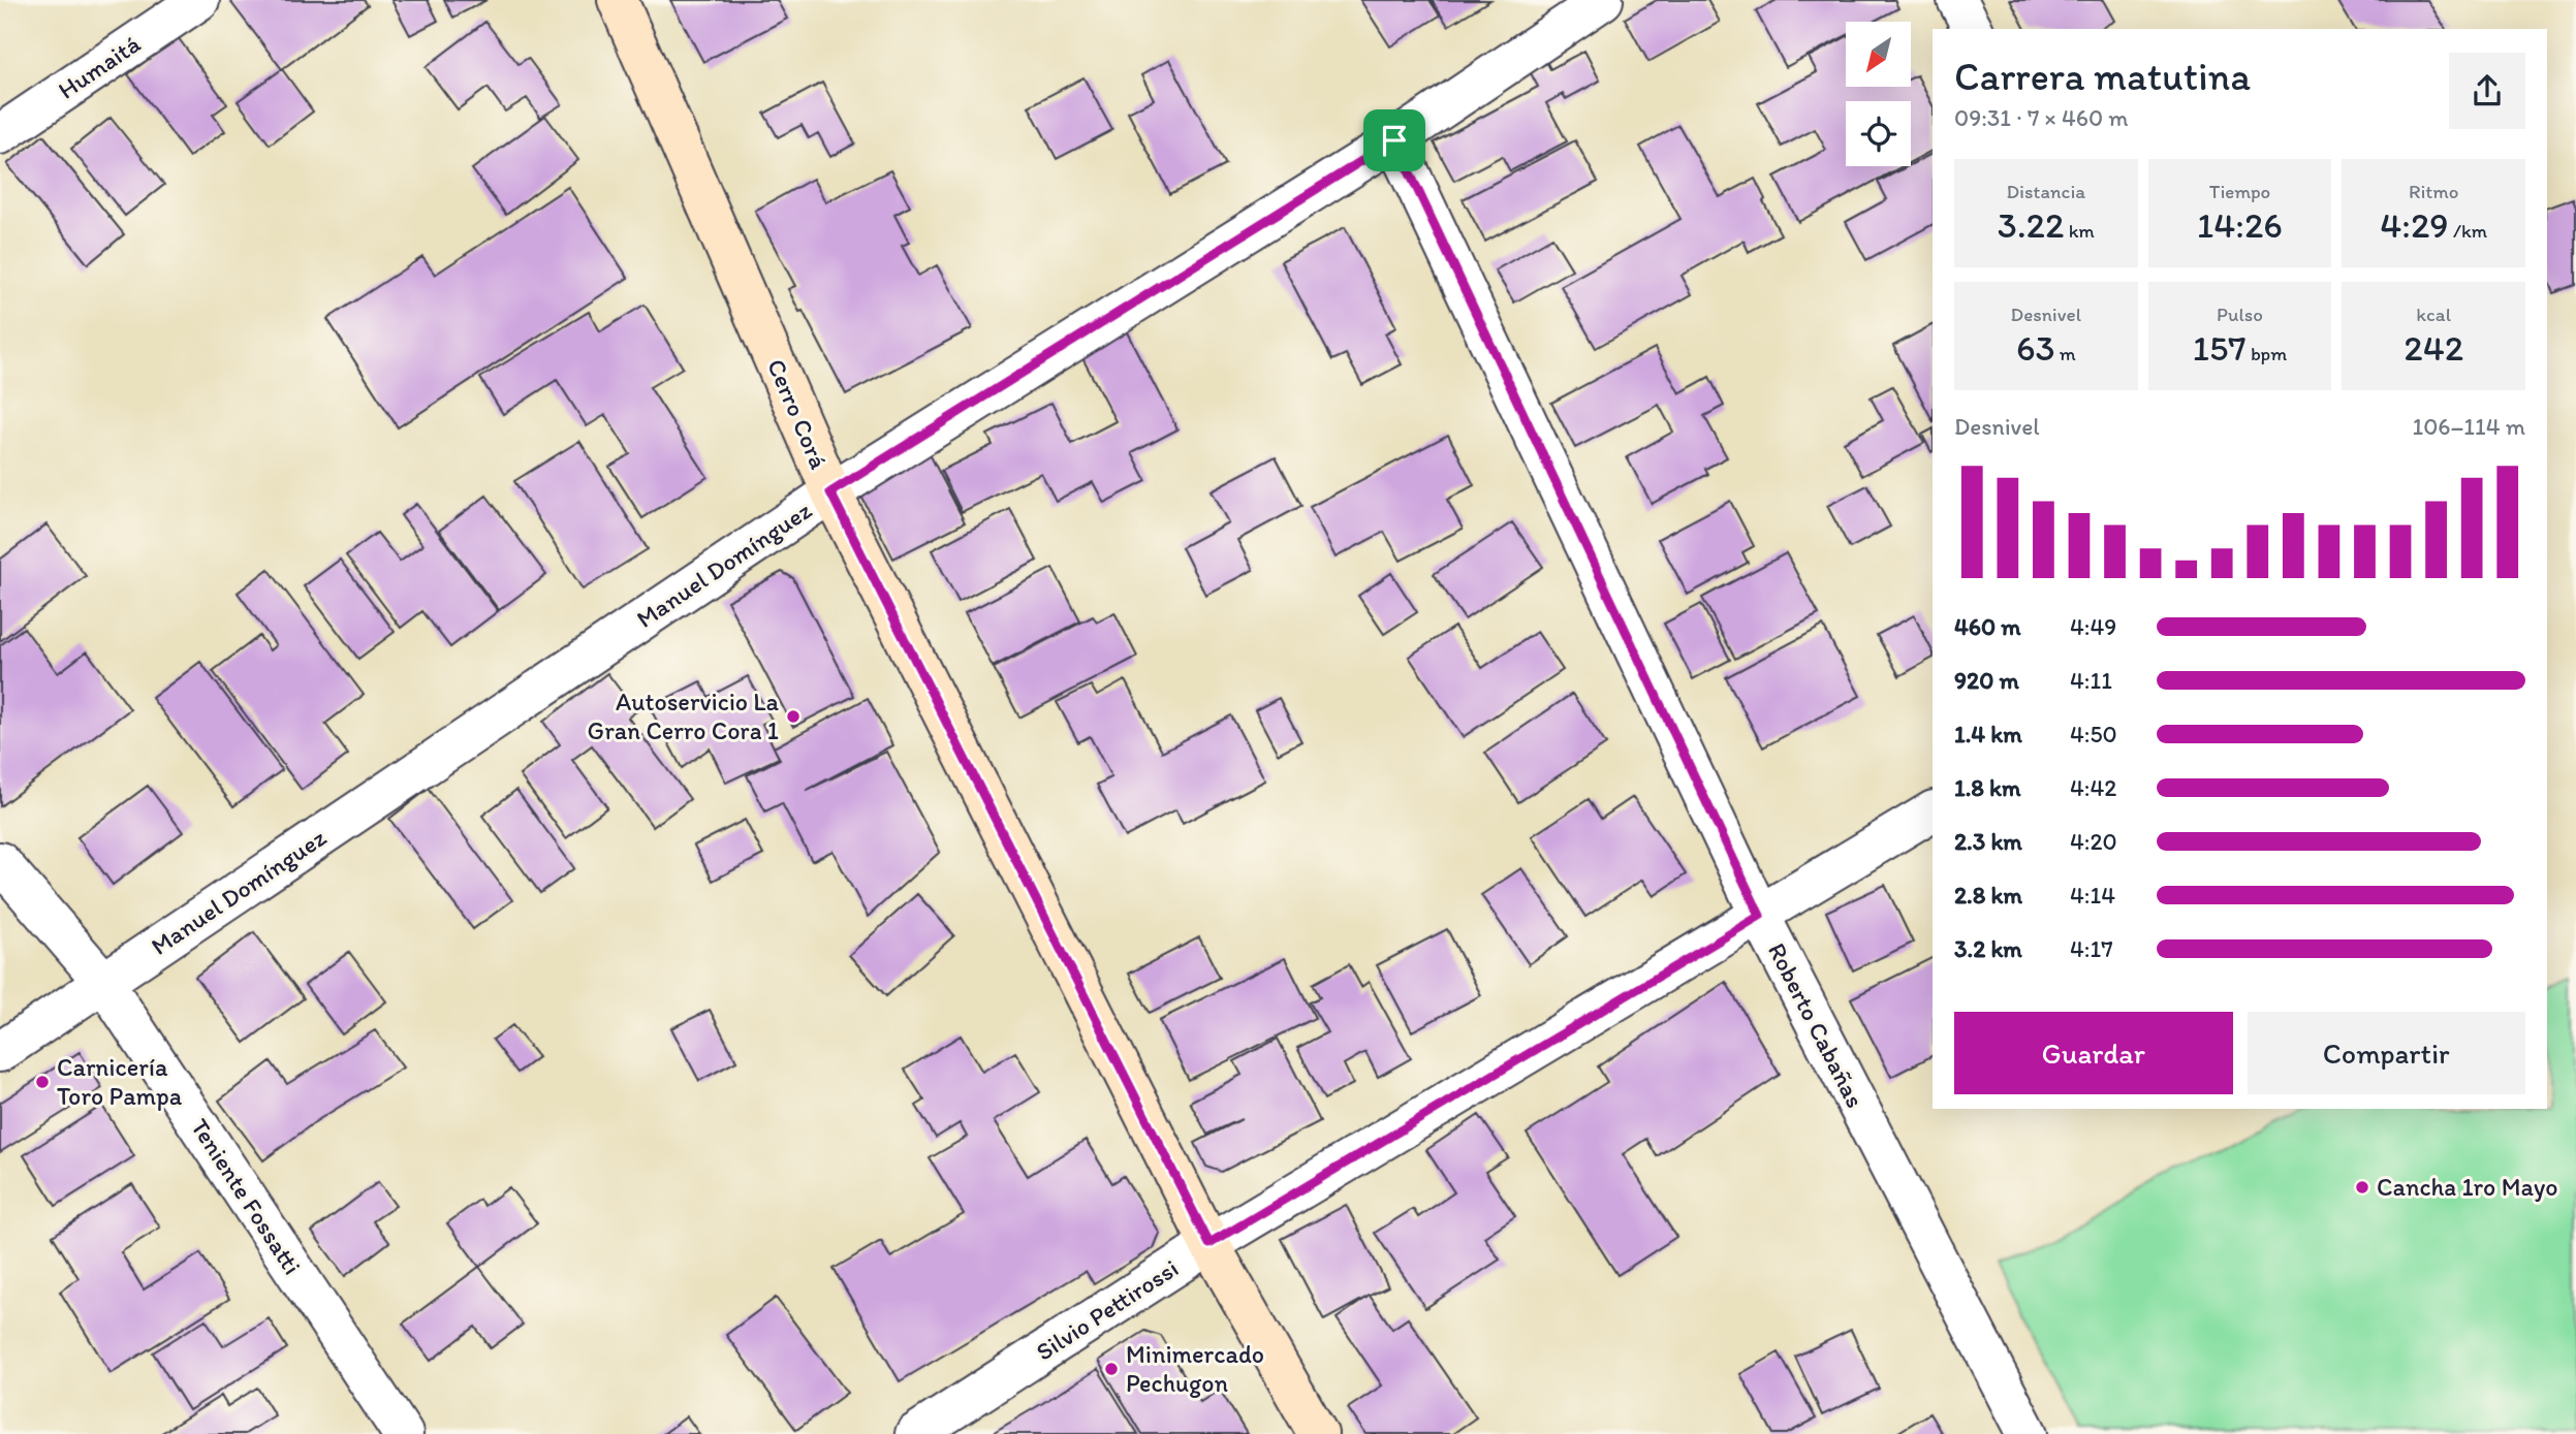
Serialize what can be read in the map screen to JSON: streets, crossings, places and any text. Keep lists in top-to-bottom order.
{
  "streets": {
    "street": [
      "Humaitá",
      "Cerro Corá",
      "Manuel Domínguez",
      "Roberto Cabañas",
      "Teniente Fossatti",
      "Silvio Pettirossi"
    ]
  },
  "crossings": [
    ["Cerro Corá", "Manuel Domínguez"],
    ["Cerro Corá", "Silvio Pettirossi"],
    ["Manuel Domínguez", "Roberto Cabañas"],
    ["Manuel Domínguez", "Teniente Fossatti"],
    ["Roberto Cabañas", "Silvio Pettirossi"]
  ],
  "places": [
    "Autoservicio La Gran Cerro Cora 1",
    "Carnicería Toro Pampa",
    "Cancha 1ro Mayo",
    "Minimercado Pechugon"
  ],
  "north": "bottom left",
  "page": {
    "heading": ["Carrera matutina", "09:31 · 7 × 460 m"],
    "stats": [
      ["Distancia", "3.22 km"],
      ["Tiempo", "14:26"],
      ["Ritmo", "4:29 /km"],
      ["Desnivel", "63 m"],
      ["Pulso", "157 bpm"],
      ["kcal", "242"]
    ],
    "chart": ["Desnivel", "106–114 m"],
    "list": [
      {
        "name": "460 m",
        "note": "4:49"
      },
      {
        "name": "920 m",
        "note": "4:11"
      },
      {
        "name": "1.4 km",
        "note": "4:50"
      },
      {
        "name": "1.8 km",
        "note": "4:42"
      },
      {
        "name": "2.3 km",
        "note": "4:20"
      },
      {
        "name": "2.8 km",
        "note": "4:14"
      },
      {
        "name": "3.2 km",
        "note": "4:17"
      }
    ],
    "buttons": ["Guardar", "Compartir"]
  }
}
